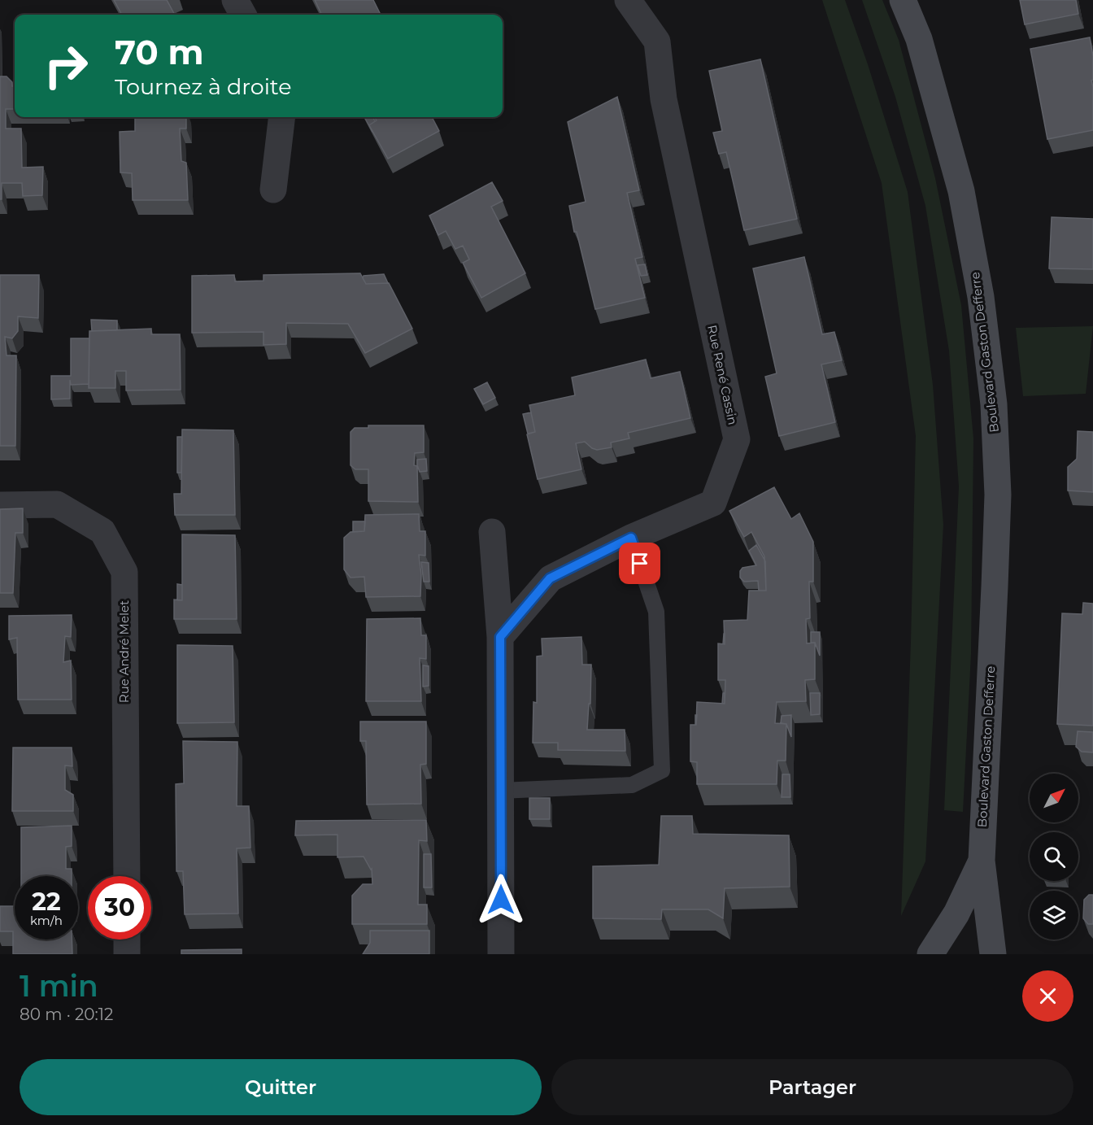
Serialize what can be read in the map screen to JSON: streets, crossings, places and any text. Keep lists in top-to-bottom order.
{
  "streets": {
    "main road": ["Boulevard Gaston Defferre"],
    "street": ["Rue René Cassin", "Rue André Melet"]
  },
  "north": "top right",
  "page": {
    "turn": ["70 m", "Tournez à droite"],
    "speed": "22 km/h",
    "limit": "30",
    "heading": ["1 min", "80 m · 20:12"],
    "buttons": ["Quitter", "Partager"]
  }
}
